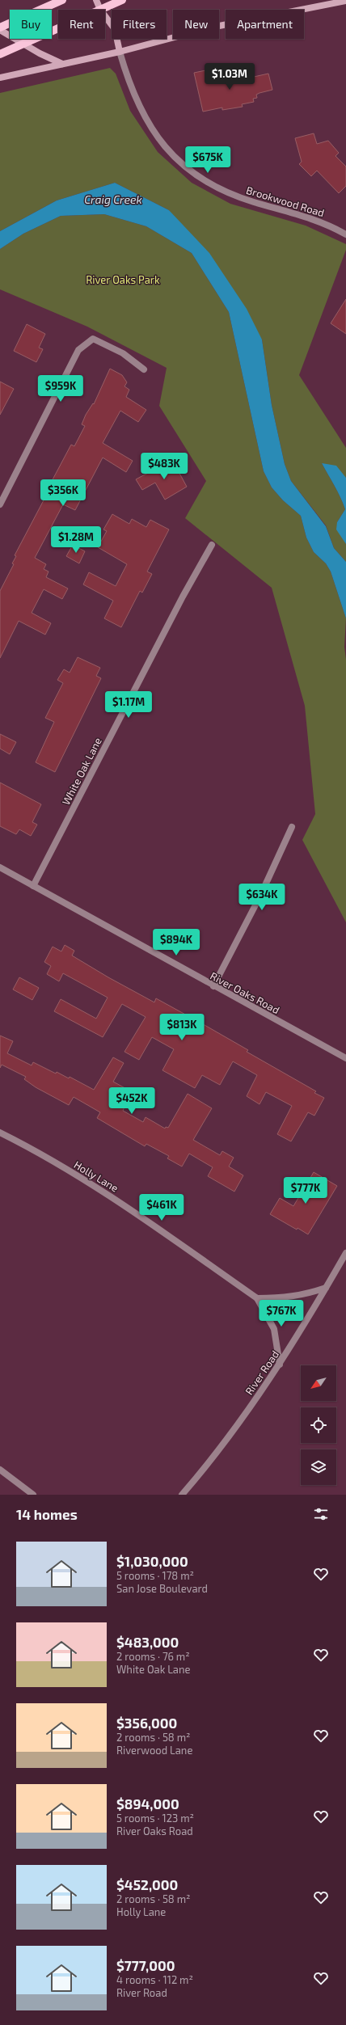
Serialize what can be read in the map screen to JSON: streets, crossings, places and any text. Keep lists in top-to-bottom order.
{
  "streets": {
    "street": [
      "Brookwood Road",
      "White Oak Lane",
      "River Oaks Road",
      "Holly Lane",
      "River Road"
    ]
  },
  "crossings": [
    ["White Oak Lane", "River Oaks Road"],
    ["Holly Lane", "River Road"]
  ],
  "water": ["Craig Creek"],
  "parks": ["River Oaks Park"],
  "north": "bottom left",
  "page": {
    "chip": [
      "Buy",
      "Rent",
      "Filters",
      "New",
      "Apartment"
    ],
    "price": [
      "$1.03M",
      "$675K",
      "$959K",
      "$483K",
      "$356K",
      "$1.28M",
      "$1.17M",
      "$634K",
      "$894K",
      "$813K",
      "$452K",
      "$777K",
      "$461K",
      "$767K"
    ],
    "heading": "14 homes",
    "list": [
      {
        "name": "$1,030,000",
        "note": "5 rooms · 178 m² · San Jose Boulevard"
      },
      {
        "name": "$483,000",
        "note": "2 rooms · 76 m² · White Oak Lane"
      },
      {
        "name": "$356,000",
        "note": "2 rooms · 58 m² · Riverwood Lane"
      },
      {
        "name": "$894,000",
        "note": "5 rooms · 123 m² · River Oaks Road"
      },
      {
        "name": "$452,000",
        "note": "2 rooms · 58 m² · Holly Lane"
      },
      {
        "name": "$777,000",
        "note": "4 rooms · 112 m² · River Road"
      }
    ]
  }
}
